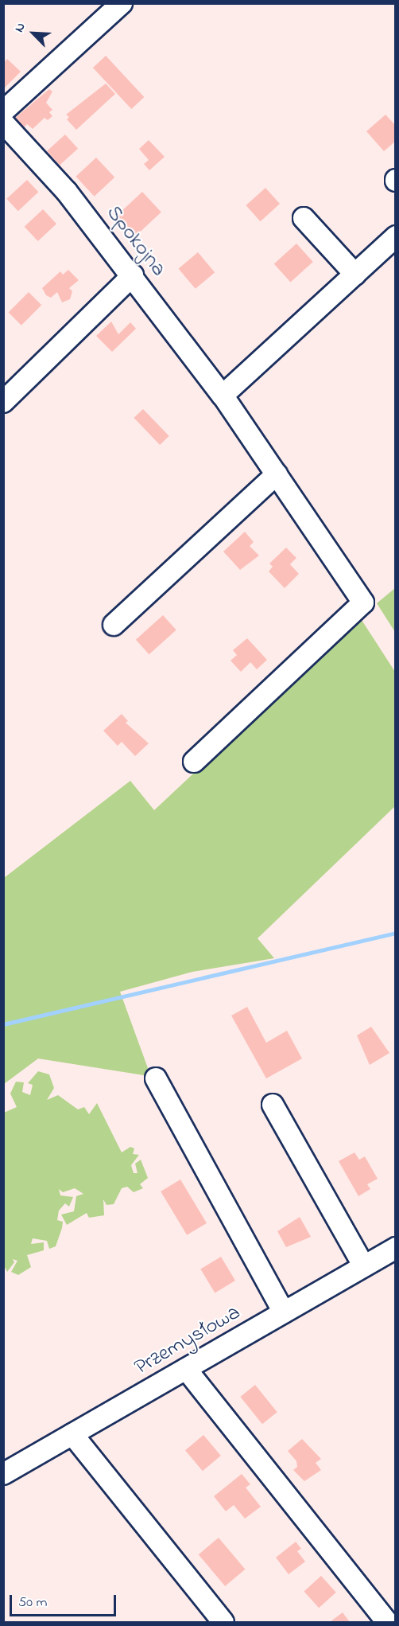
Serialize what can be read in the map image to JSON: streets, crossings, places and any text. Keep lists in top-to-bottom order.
{
  "streets": {
    "street": ["Spokojna", "Przemysłowa"]
  },
  "scale_bar": "50 m",
  "north": "top left"
}
